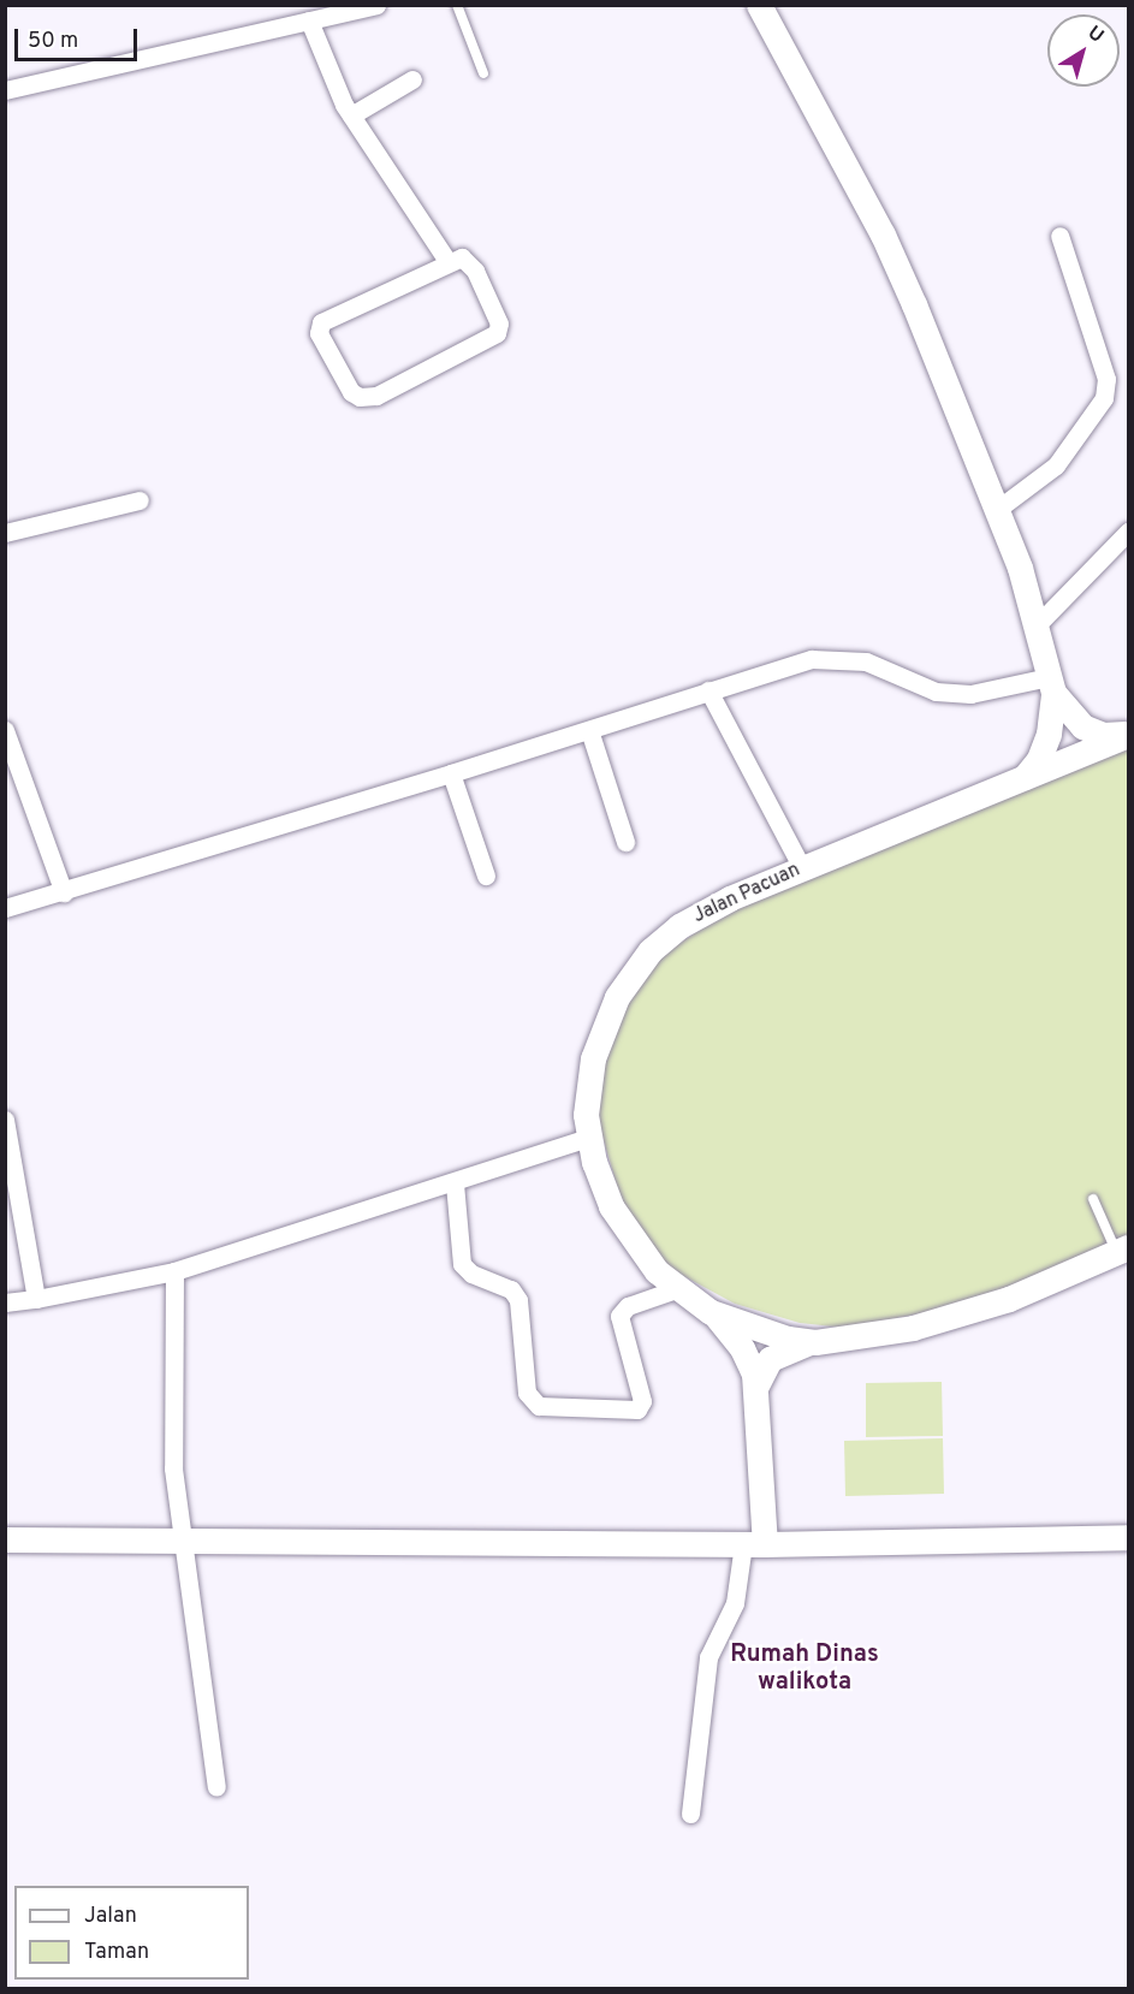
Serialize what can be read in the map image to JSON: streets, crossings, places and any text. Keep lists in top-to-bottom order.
{
  "streets": {
    "street": ["Jalan Pacuan"]
  },
  "districts": ["Rumah Dinas walikota"],
  "legend": ["Jalan", "Taman"],
  "scale_bar": "50 m",
  "north": "top right"
}
